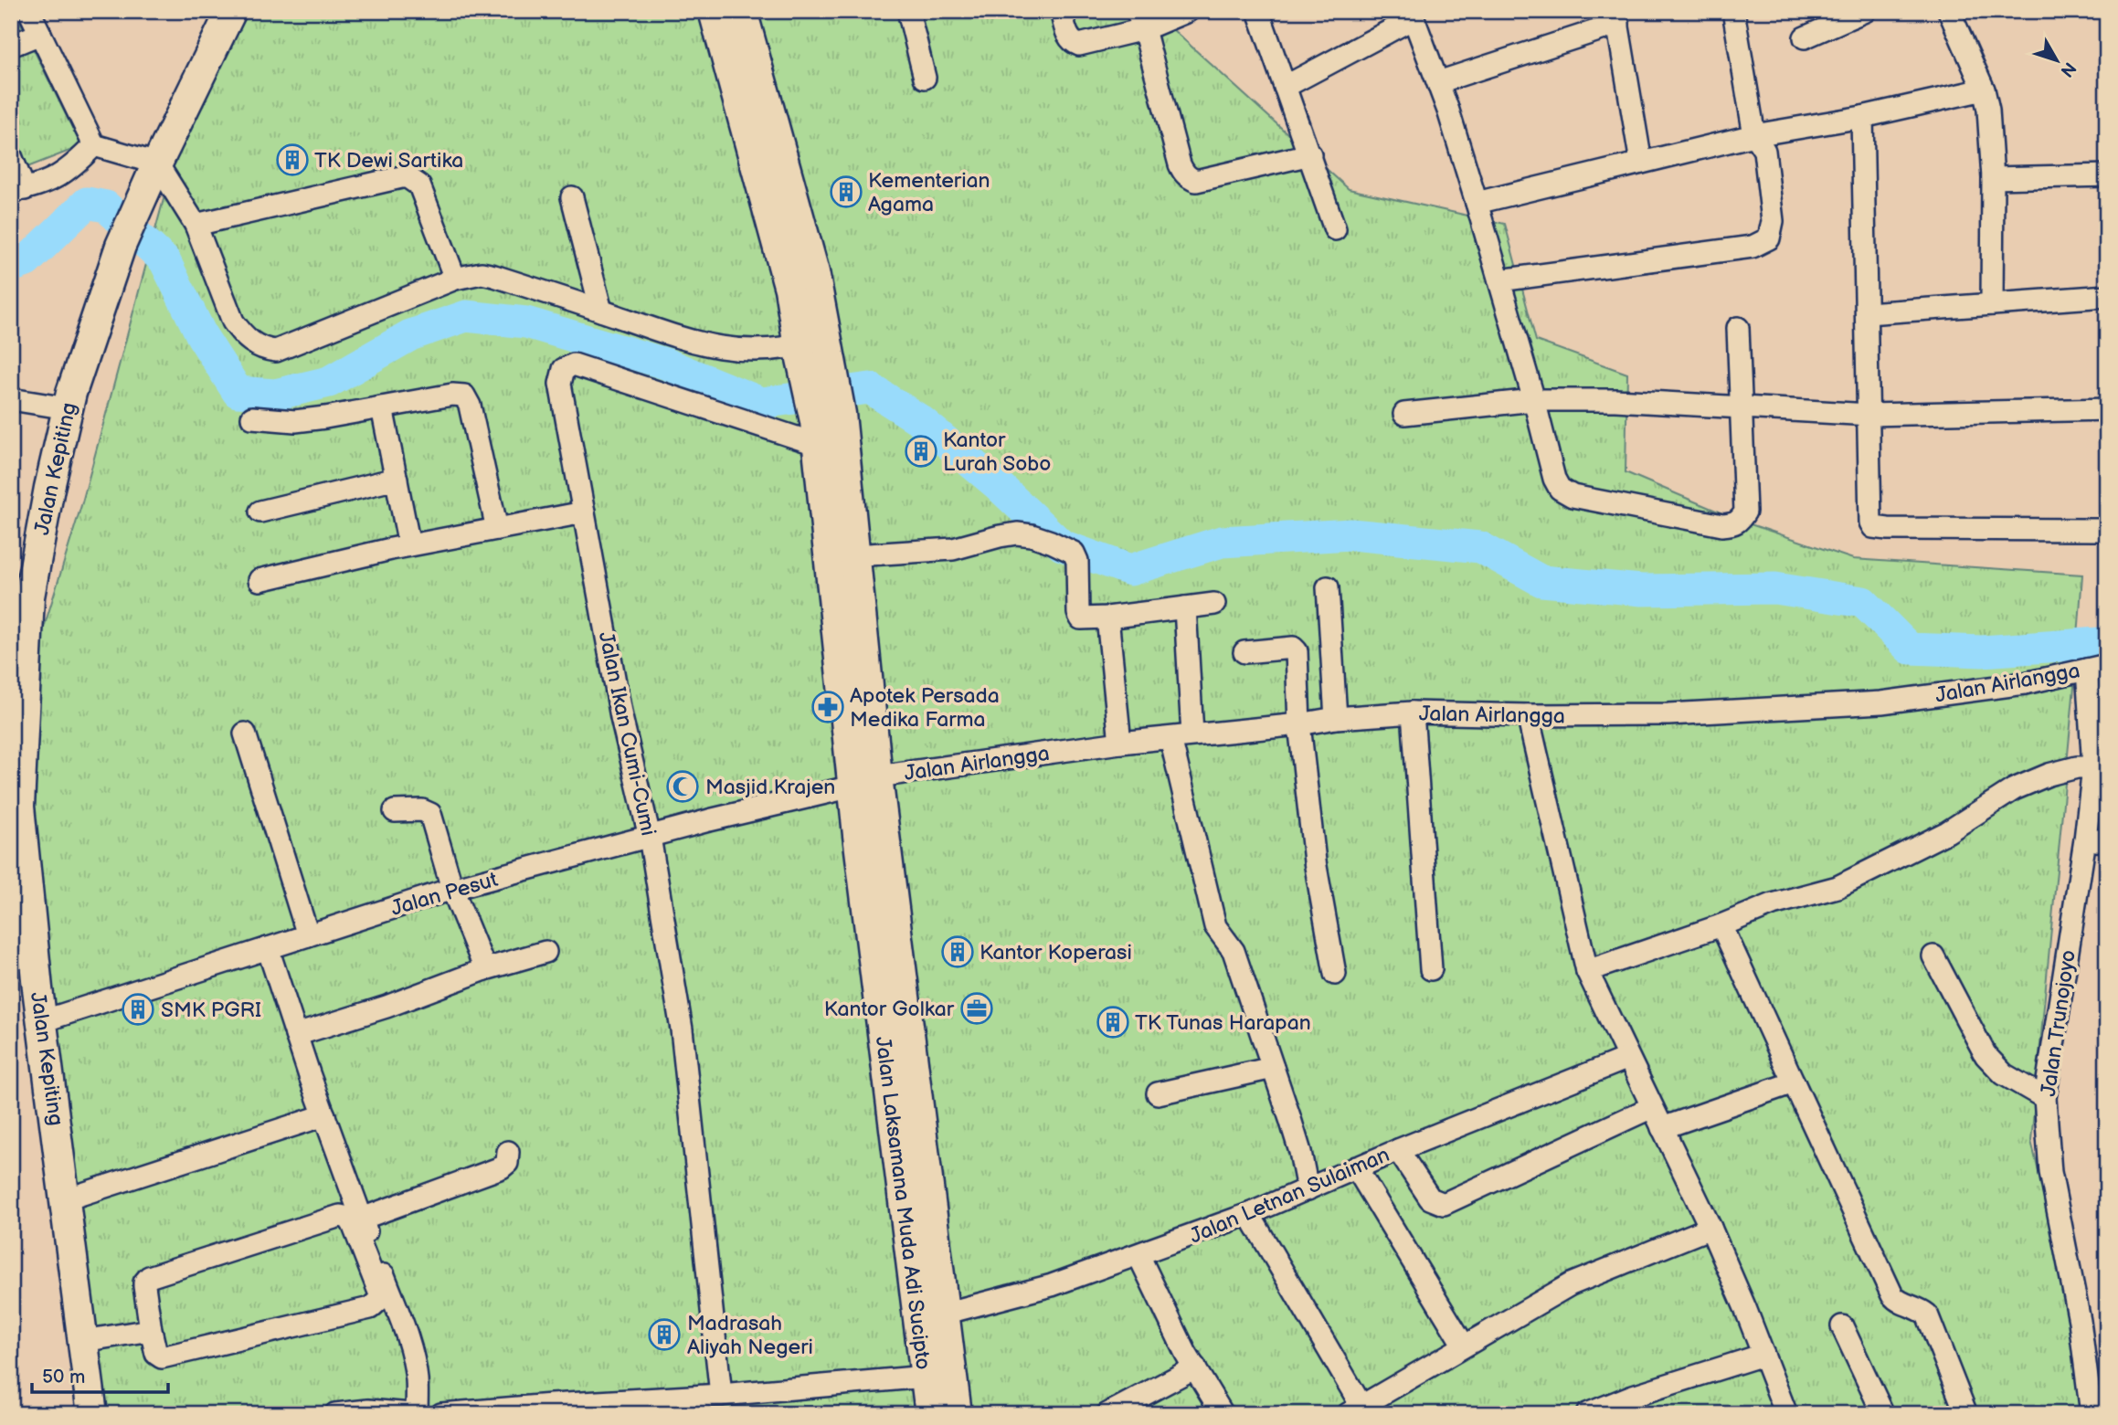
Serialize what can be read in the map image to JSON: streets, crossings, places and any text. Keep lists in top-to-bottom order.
{
  "streets": {
    "main road": ["Jalan Kepiting", "Jalan Laksamana Muda Adi Sucipto"],
    "street": [
      "Jalan Airlangga",
      "Jalan Ikan Cumi-Cumi",
      "Jalan Pesut",
      "Jalan Trunojoyo",
      "Jalan Letnan Sulaiman"
    ]
  },
  "crossings": [
    ["Jalan Kepiting", "Jalan Pesut"],
    ["Jalan Airlangga", "Jalan Pesut"],
    ["Jalan Airlangga", "Jalan Trunojoyo"],
    ["Jalan Airlangga", "Jalan Laksamana Muda Adi Sucipto"],
    ["Jalan Ikan Cumi-Cumi", "Jalan Pesut"],
    ["Jalan Ikan Cumi-Cumi", "Jalan Laksamana Muda Adi Sucipto"],
    ["Jalan Pesut", "Jalan Laksamana Muda Adi Sucipto"],
    ["Jalan Letnan Sulaiman", "Jalan Laksamana Muda Adi Sucipto"]
  ],
  "places": {
    "building": [
      "TK Dewi Sartika",
      "Kementerian Agama",
      "Kantor Lurah Sobo",
      "Kantor Koperasi",
      "SMK PGRI",
      "TK Tunas Harapan",
      "Madrasah Aliyah Negeri"
    ],
    "pharmacy": ["Apotek Persada Medika Farma"],
    "mosque": ["Masjid Krajen"],
    "office": ["Kantor Golkar"]
  },
  "scale_bar": "50 m",
  "north": "bottom right"
}
